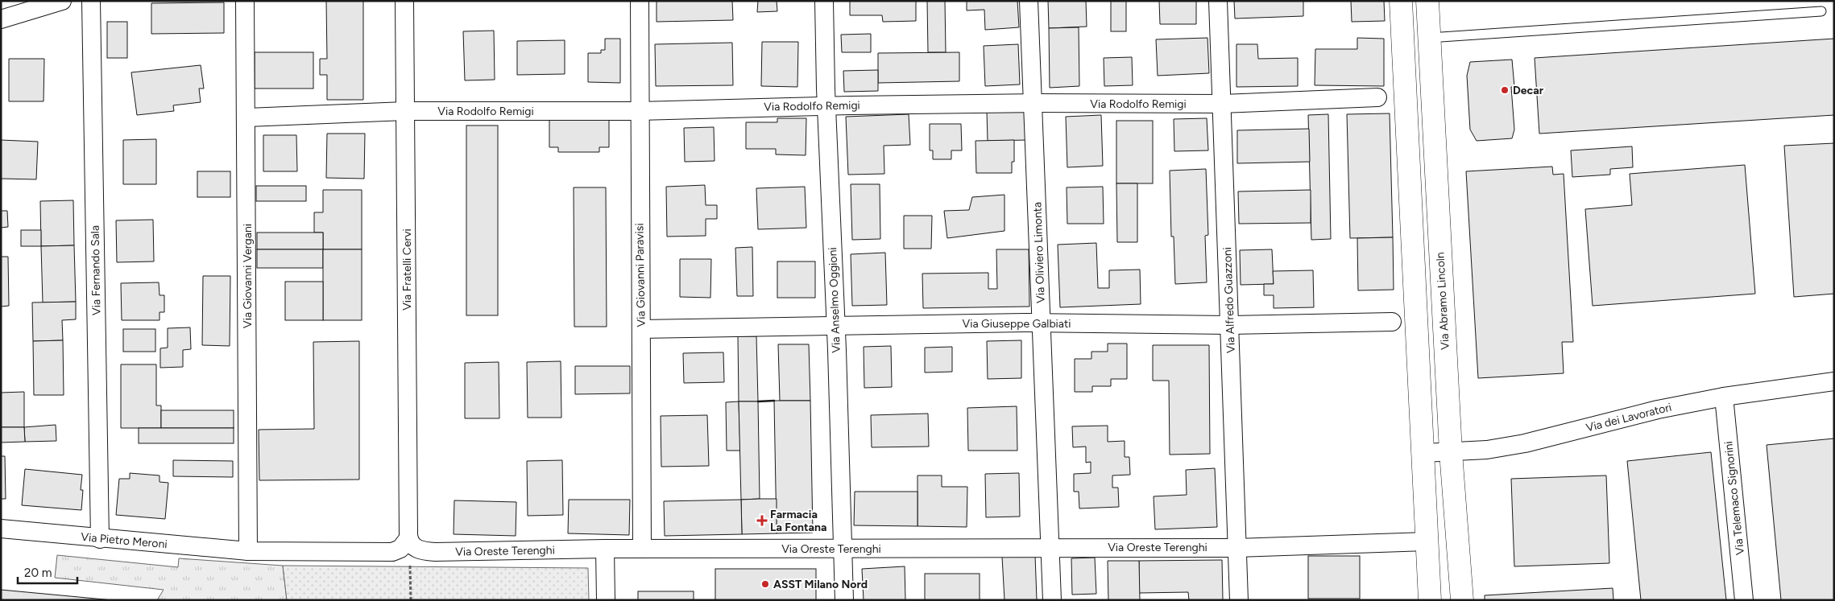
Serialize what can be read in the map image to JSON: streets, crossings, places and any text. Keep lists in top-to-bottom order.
{
  "streets": {
    "main road": ["Via Abramo Lincoln"],
    "street": [
      "Via Rodolfo Remigi",
      "Via Oliviero Limonta",
      "Via Fratelli Cervi",
      "Via Fernando Sala",
      "Via Giovanni Paravisi",
      "Via Giovanni Vergani",
      "Via Anselmo Oggioni",
      "Via Alfredo Guazzoni",
      "Via Giuseppe Galbiati",
      "Via dei Lavoratori",
      "Via Telemaco Signorini",
      "Via Pietro Meroni",
      "Via Oreste Terenghi"
    ]
  },
  "crossings": [
    ["Via Rodolfo Remigi", "Via Oliviero Limonta"],
    ["Via Rodolfo Remigi", "Via Fratelli Cervi"],
    ["Via Rodolfo Remigi", "Via Giovanni Paravisi"],
    ["Via Rodolfo Remigi", "Via Giovanni Vergani"],
    ["Via Rodolfo Remigi", "Via Anselmo Oggioni"],
    ["Via Rodolfo Remigi", "Via Alfredo Guazzoni"],
    ["Via Oliviero Limonta", "Via Giuseppe Galbiati"],
    ["Via Oliviero Limonta", "Via Oreste Terenghi"],
    ["Via Fratelli Cervi", "Via Oreste Terenghi"],
    ["Via Fernando Sala", "Via Pietro Meroni"],
    ["Via Giovanni Paravisi", "Via Giuseppe Galbiati"],
    ["Via Giovanni Paravisi", "Via Oreste Terenghi"],
    ["Via Giovanni Vergani", "Via Pietro Meroni"],
    ["Via Anselmo Oggioni", "Via Giuseppe Galbiati"],
    ["Via Anselmo Oggioni", "Via Oreste Terenghi"],
    ["Via Alfredo Guazzoni", "Via Giuseppe Galbiati"],
    ["Via Alfredo Guazzoni", "Via Oreste Terenghi"],
    ["Via Abramo Lincoln", "Via dei Lavoratori"],
    ["Via dei Lavoratori", "Via Telemaco Signorini"]
  ],
  "places": {
    "other": ["Decar", "ASST Milano Nord"],
    "health": ["Farmacia La Fontana"]
  },
  "scale_bar": "20 m"
}
